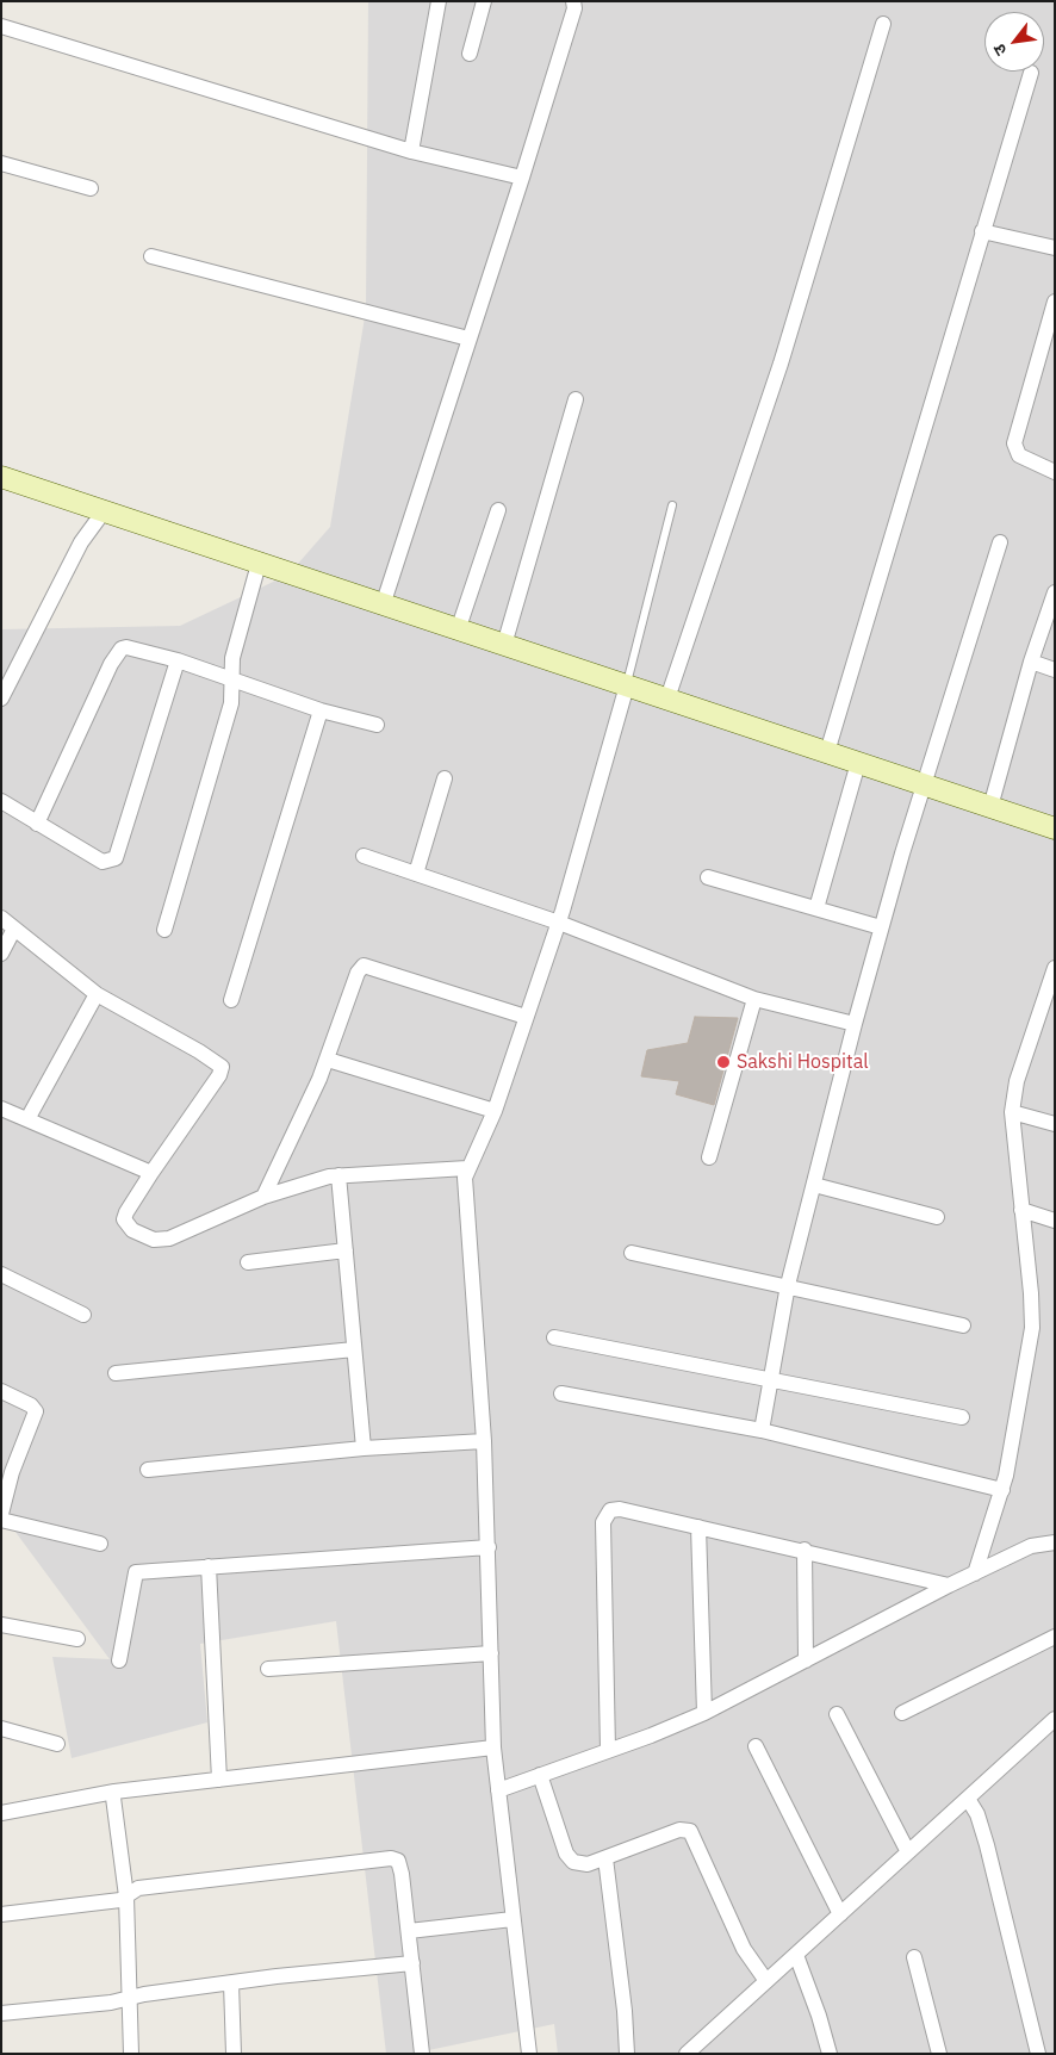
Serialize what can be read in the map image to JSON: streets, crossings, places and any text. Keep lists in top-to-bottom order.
{
  "places": ["Sakshi Hospital"],
  "north": "bottom left"
}
